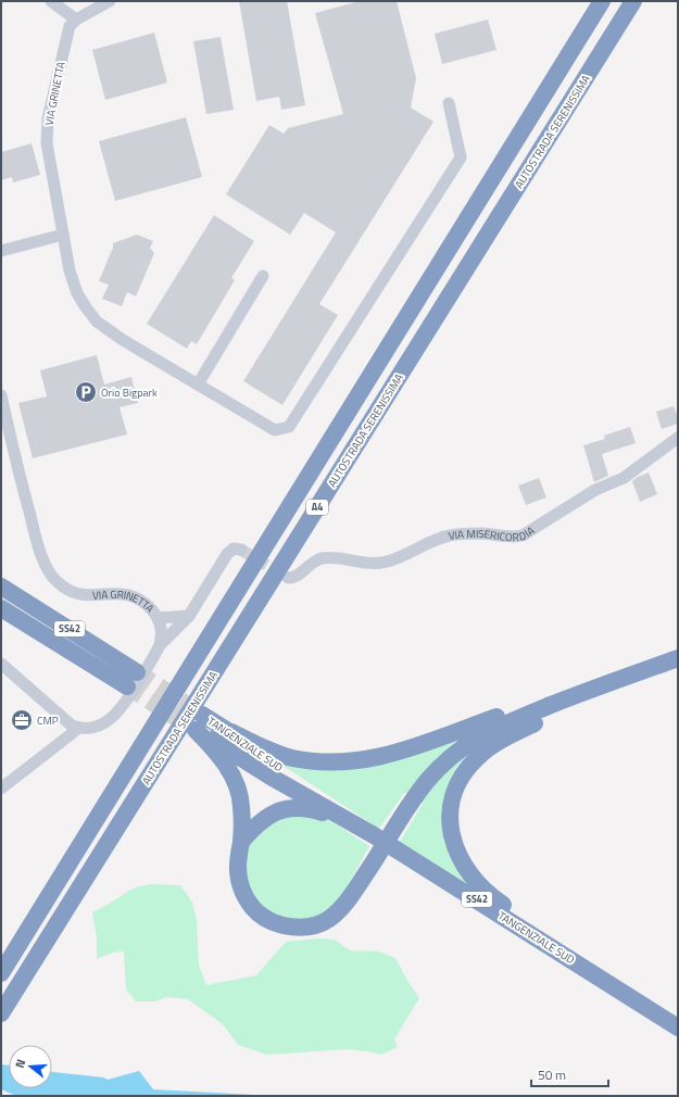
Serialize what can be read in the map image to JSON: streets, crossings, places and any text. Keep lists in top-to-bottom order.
{
  "streets": {
    "highway": [
      "AUTOSTRADA SERENISSIMA",
      "A4",
      "SS42",
      "TANGENZIALE SUD"
    ],
    "street": ["VIA GRINETTA", "VIA MISERICORDIA"]
  },
  "places": {
    "parking": ["Orio Bigpark"],
    "office": ["CMP"]
  },
  "scale_bar": "50 m",
  "north": "left"
}
